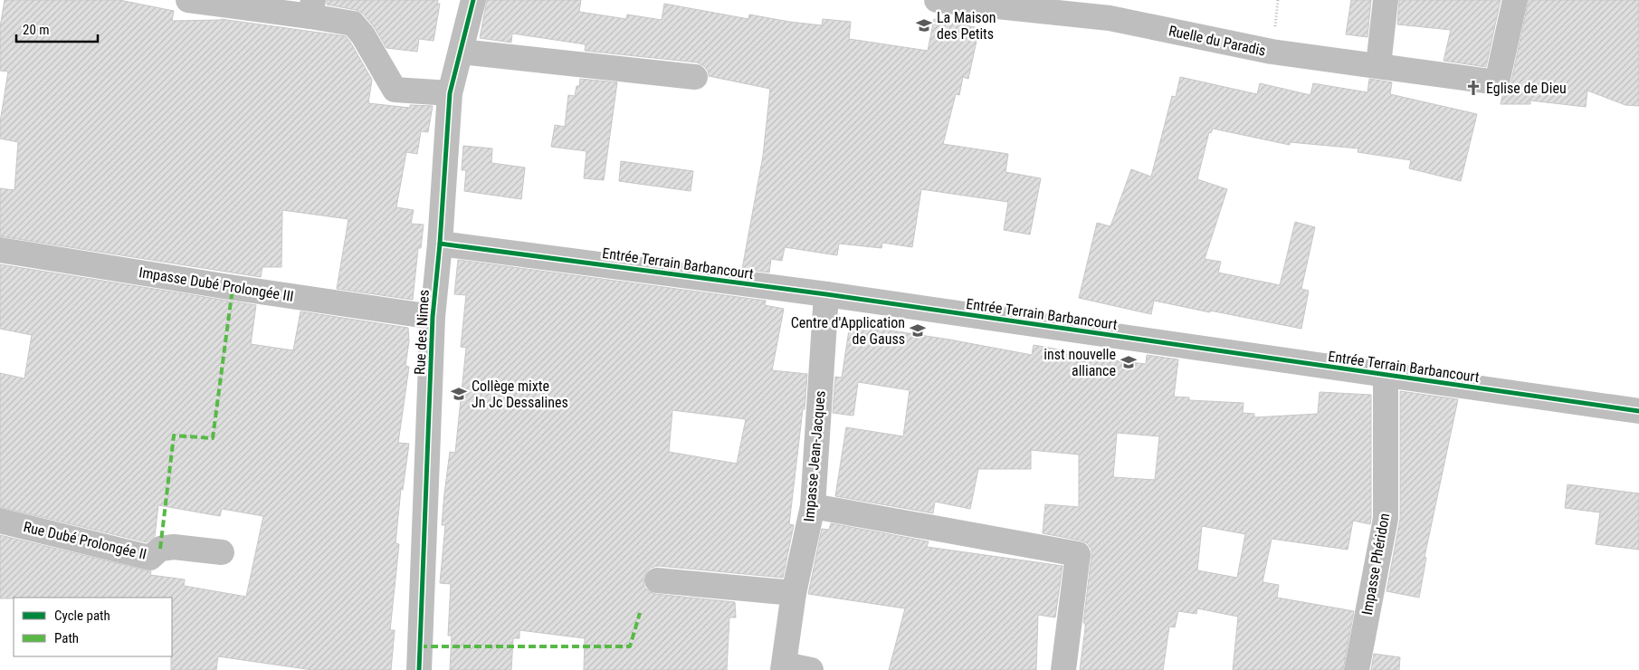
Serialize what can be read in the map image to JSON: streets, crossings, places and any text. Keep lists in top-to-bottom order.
{
  "streets": {
    "street": [
      "Ruelle du Paradis",
      "Entrée Terrain Barbancourt",
      "Impasse Dubé Prolongée III",
      "Rue des Nimes",
      "Impasse Jean-Jacques",
      "Rue Dubé Prolongée II",
      "Impasse Phéridon"
    ]
  },
  "crossings": [
    ["Entrée Terrain Barbancourt", "Rue des Nimes"],
    ["Entrée Terrain Barbancourt", "Impasse Jean-Jacques"],
    ["Entrée Terrain Barbancourt", "Impasse Phéridon"],
    ["Impasse Dubé Prolongée III", "Rue des Nimes"]
  ],
  "places": {
    "school or university": [
      "La Maison des Petits",
      "Centre d'Application de Gauss",
      "inst nouvelle alliance",
      "Collège mixte Jn Jc Dessalines"
    ],
    "church": ["Eglise de Dieu"]
  },
  "legend": ["Cycle path", "Path"],
  "scale_bar": "20 m"
}
